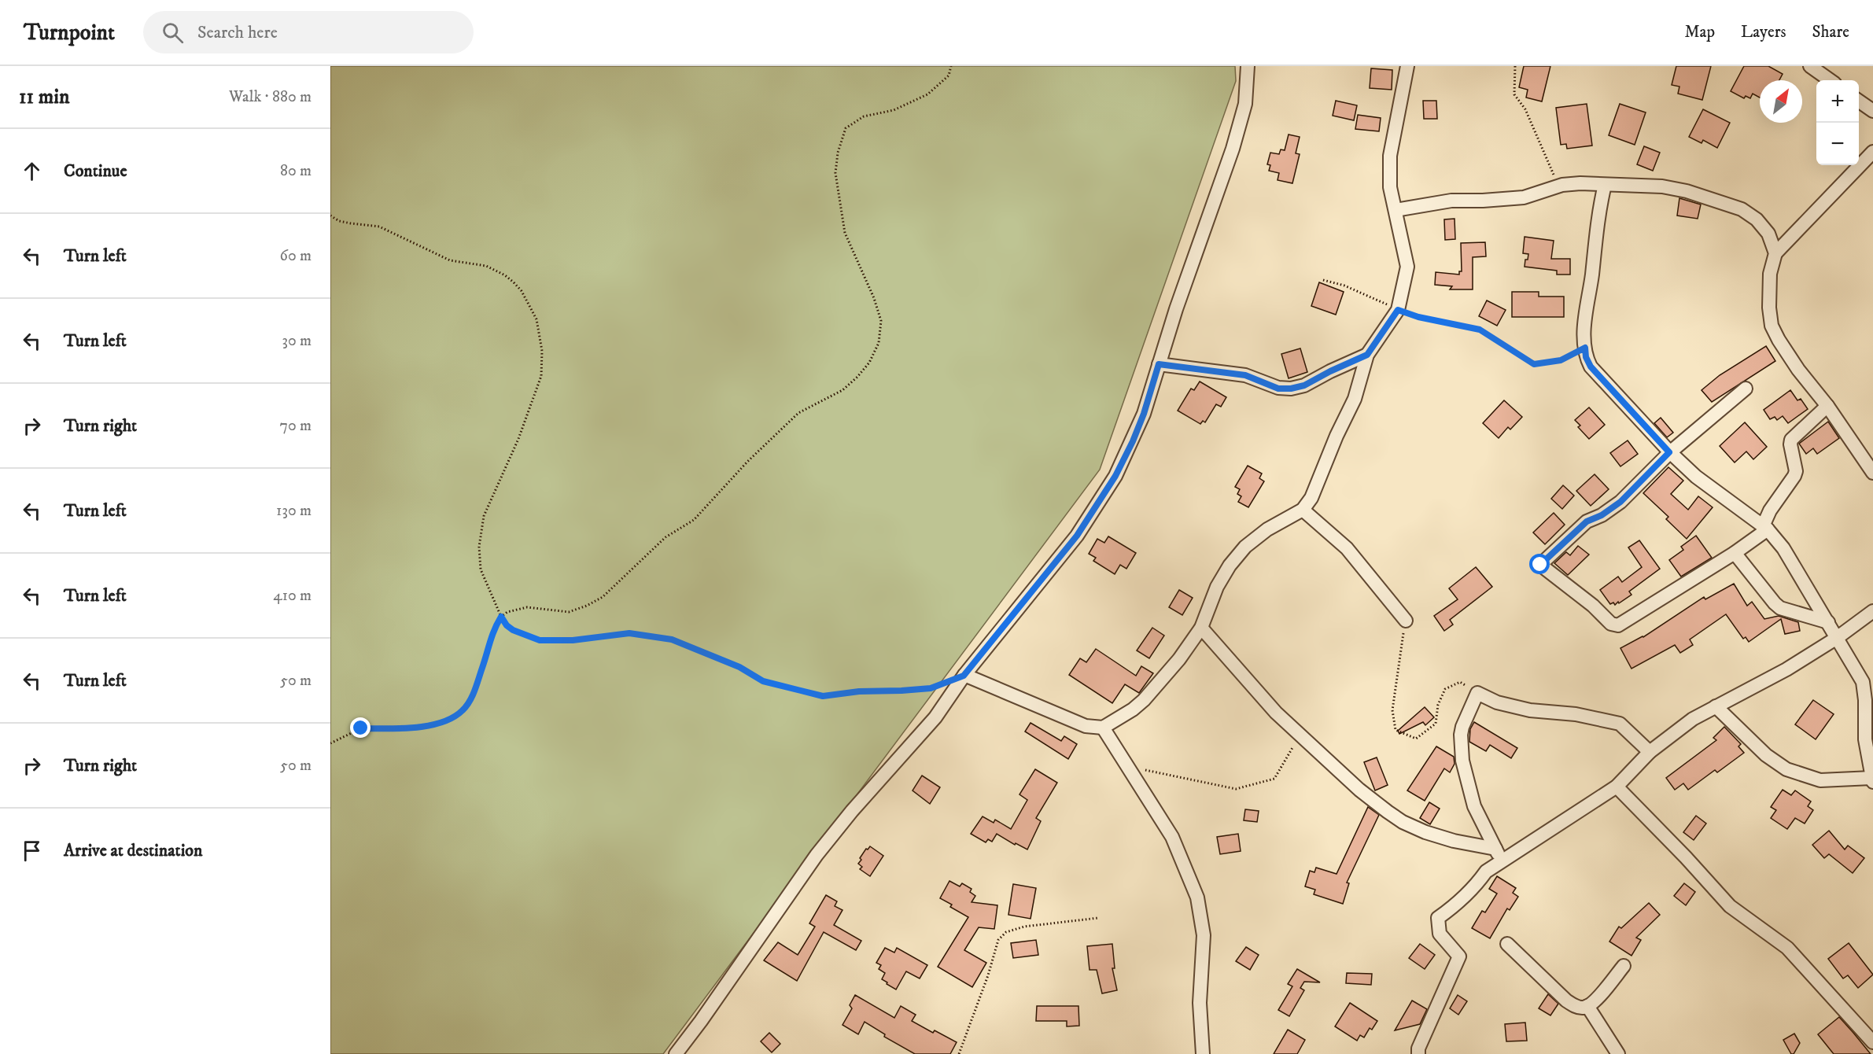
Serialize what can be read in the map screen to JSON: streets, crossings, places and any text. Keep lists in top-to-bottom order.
{
  "north": "top right",
  "page": {
    "header": "Turnpoint",
    "search": "Search here",
    "nav": ["Map", "Layers", "Share"],
    "heading": ["11 min", "Walk · 880 m"],
    "map_buttons": ["+", "−"],
    "list": [
      ["Continue", "80 m"],
      ["Turn left", "60 m"],
      ["Turn left", "30 m"],
      ["Turn right", "70 m"],
      ["Turn left", "130 m"],
      ["Turn left", "410 m"],
      ["Turn left", "50 m"],
      ["Turn right", "50 m"],
      "Arrive at destination"
    ]
  }
}
